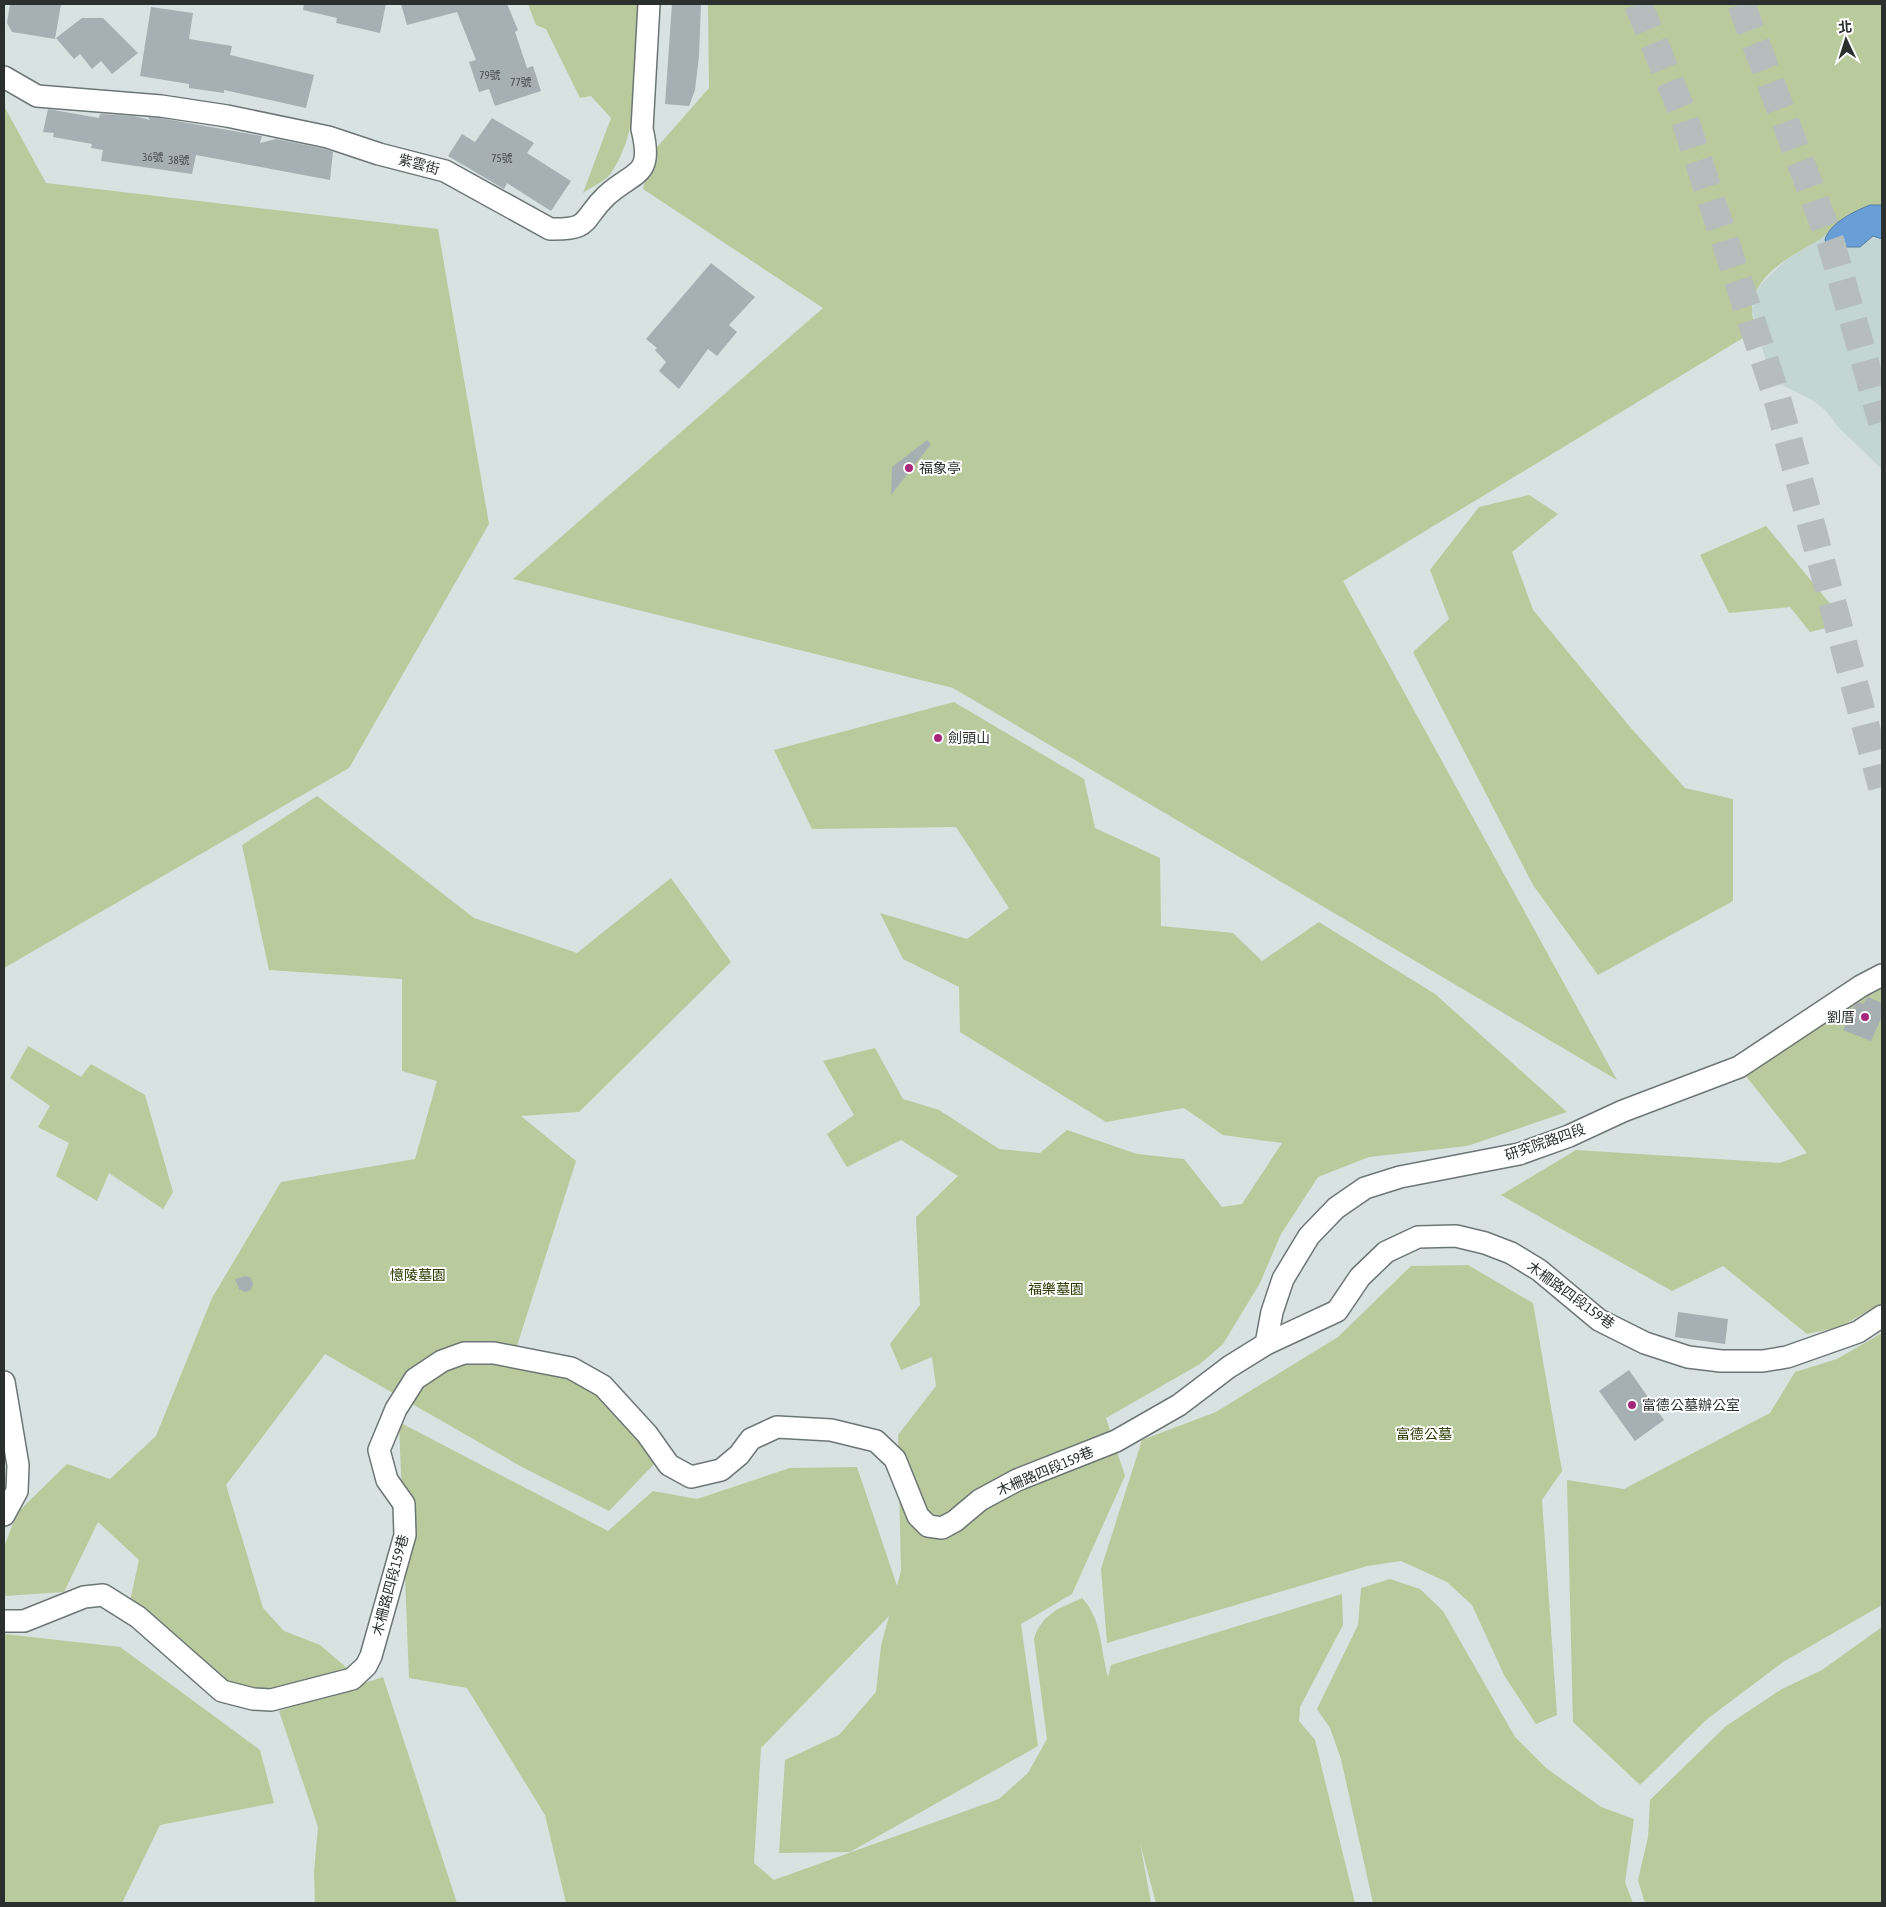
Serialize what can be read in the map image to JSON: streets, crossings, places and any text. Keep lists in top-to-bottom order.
{
  "streets": {
    "street": ["紫雲街", "研究院路四段", "木柵路四段159巷"]
  },
  "crossings": [
    ["研究院路四段", "木柵路四段159巷"]
  ],
  "parks": ["憶陵墓園", "福樂墓園", "富德公墓"],
  "places": [
    "福象亭",
    "劍頭山",
    "劉厝",
    "富德公墓辦公室"
  ],
  "house_numbers": [
    "79號",
    "77號",
    "36號",
    "75號",
    "38號"
  ],
  "north": "top"
}
